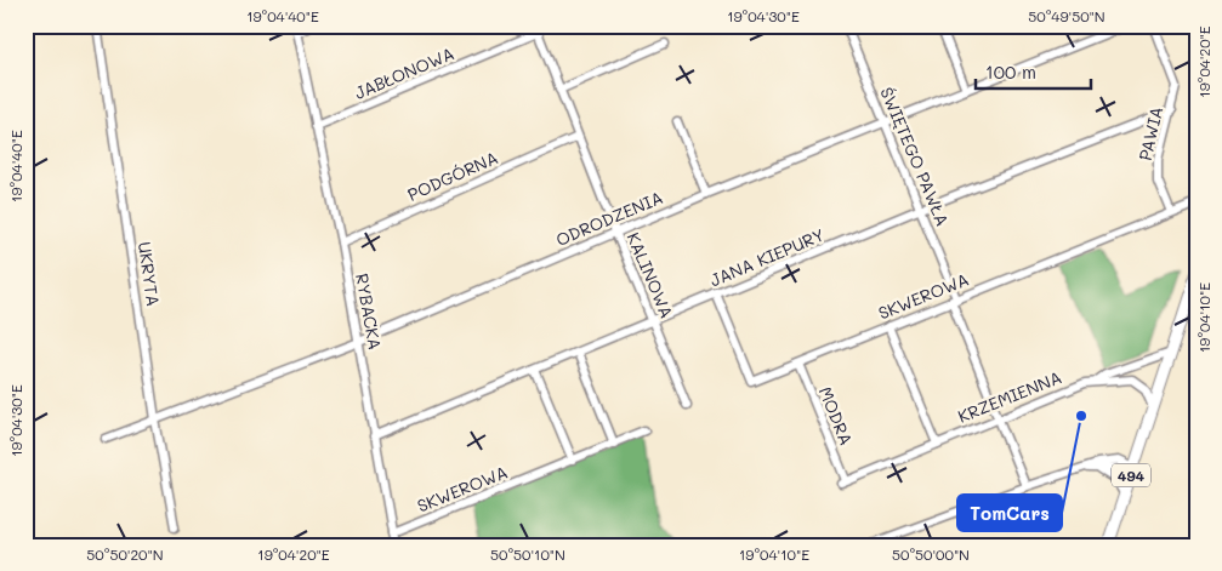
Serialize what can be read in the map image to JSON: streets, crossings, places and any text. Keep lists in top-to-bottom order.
{
  "streets": {
    "main road": ["494"],
    "street": [
      "JABŁONOWA",
      "PAWIA",
      "ŚWIĘTEGO PAWŁA",
      "PODGÓRNA",
      "ODRODZENIA",
      "JANA KIEPURY",
      "UKRYTA",
      "KALINOWA",
      "SKWEROWA",
      "RYBACKA",
      "KRZEMIENNA",
      "MODRA"
    ]
  },
  "crossings": [
    ["JABŁONOWA", "KALINOWA"],
    ["JABŁONOWA", "RYBACKA"],
    ["PAWIA", "JANA KIEPURY"],
    ["PAWIA", "SKWEROWA"],
    ["ŚWIĘTEGO PAWŁA", "ODRODZENIA"],
    ["ŚWIĘTEGO PAWŁA", "JANA KIEPURY"],
    ["ŚWIĘTEGO PAWŁA", "SKWEROWA"],
    ["ŚWIĘTEGO PAWŁA", "KRZEMIENNA"],
    ["PODGÓRNA", "KALINOWA"],
    ["PODGÓRNA", "RYBACKA"],
    ["ODRODZENIA", "UKRYTA"],
    ["ODRODZENIA", "KALINOWA"],
    ["ODRODZENIA", "RYBACKA"],
    ["JANA KIEPURY", "KALINOWA"],
    ["JANA KIEPURY", "SKWEROWA"],
    ["JANA KIEPURY", "RYBACKA"],
    ["SKWEROWA", "RYBACKA"],
    ["SKWEROWA", "MODRA"],
    ["KRZEMIENNA", "MODRA"],
    ["KRZEMIENNA", "494"]
  ],
  "places": ["TomCars"],
  "scale_bar": "100 m",
  "coordinates": [
    "19°04'40\"E",
    "19°04'30\"E",
    "50°49'50\"N",
    "19°04'20\"E",
    "19°04'10\"E",
    "50°50'20\"N",
    "50°50'10\"N",
    "50°50'00\"N"
  ]
}
